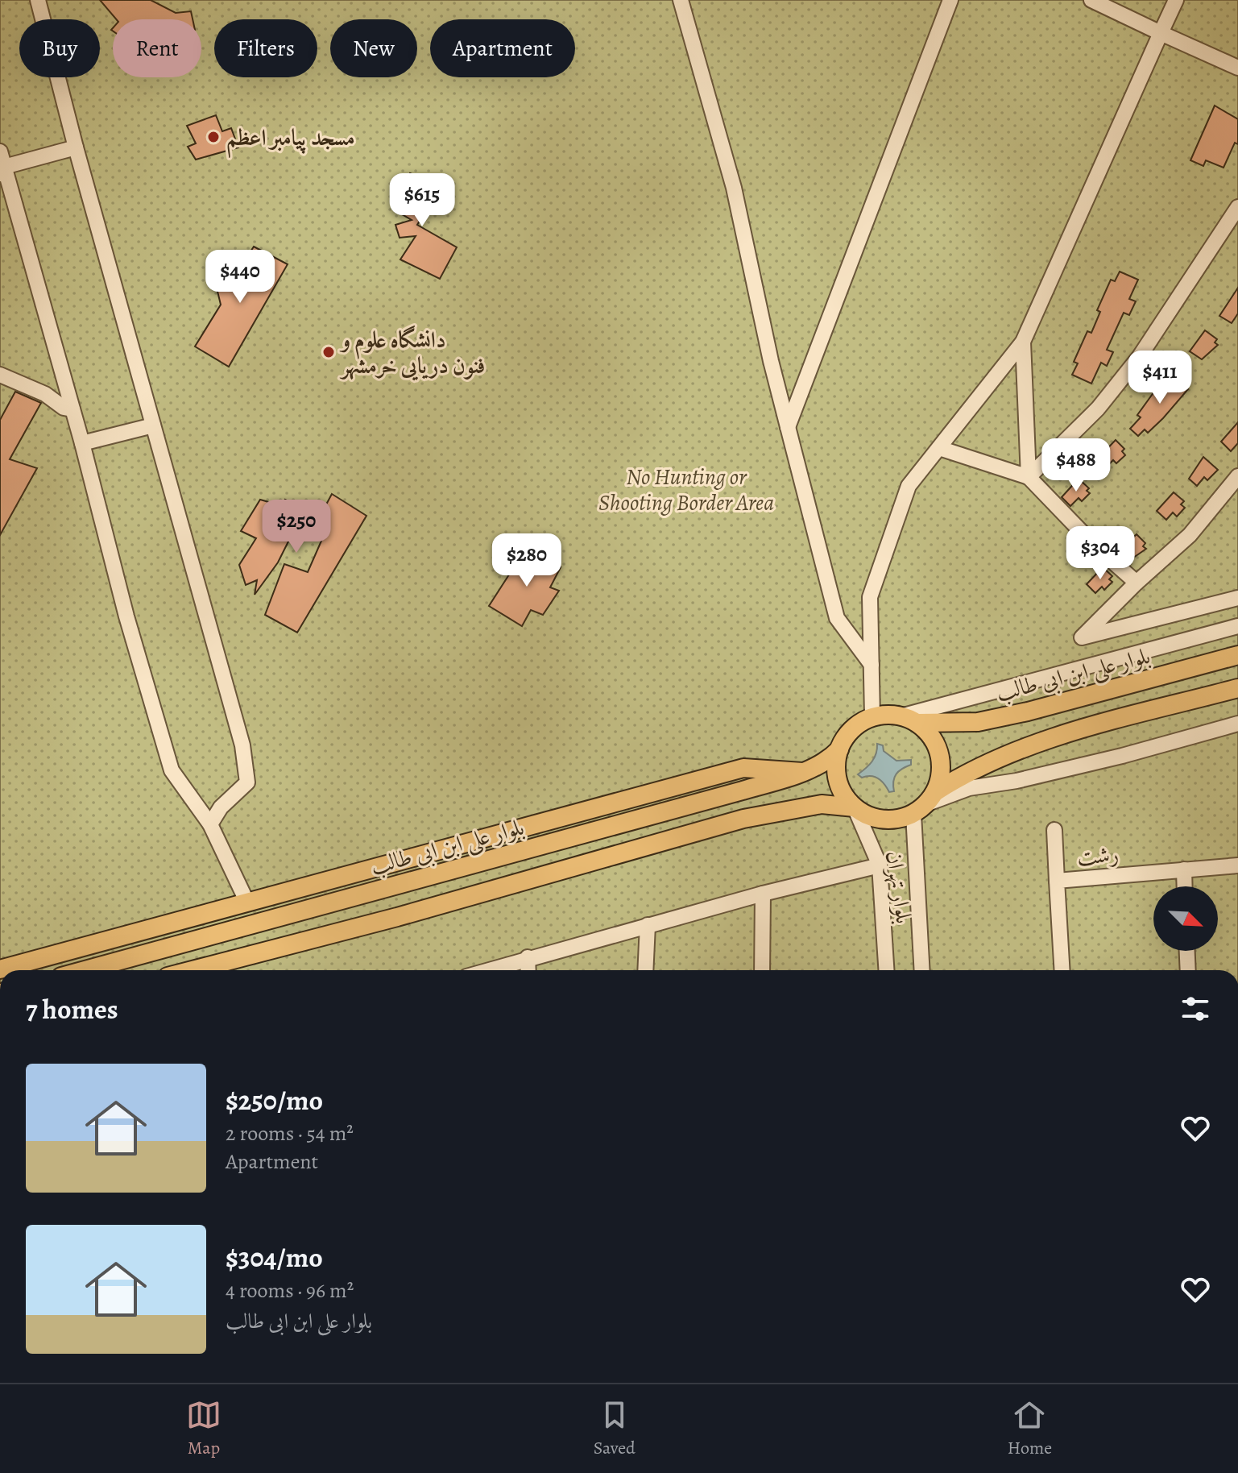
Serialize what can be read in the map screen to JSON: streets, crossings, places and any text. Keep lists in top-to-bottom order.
{
  "streets": {
    "main road": ["بلوار علی ابن ابی طالب"],
    "street": ["رشت", "بلوار تهران"]
  },
  "crossings": [
    ["بلوار علی ابن ابی طالب", "بلوار تهران"]
  ],
  "parks": ["No Hunting or Shooting Border Area"],
  "places": ["مسجد پیامبر اعظم", "دانشگاه علوم و فنون دریایی خرمشهر"],
  "north": "bottom right",
  "page": {
    "chip": [
      "Buy",
      "Rent",
      "Filters",
      "New",
      "Apartment"
    ],
    "price": [
      "$615",
      "$440",
      "$411",
      "$488",
      "$250",
      "$304",
      "$280"
    ],
    "heading": "7 homes",
    "list": [
      {
        "name": "$250/mo",
        "note": "2 rooms · 54 m² · Apartment"
      },
      {
        "name": "$304/mo",
        "note": "4 rooms · 96 m² · بلوار علی ابن ابی طالب"
      }
    ],
    "tabs": ["Map", "Saved", "Home"]
  }
}
